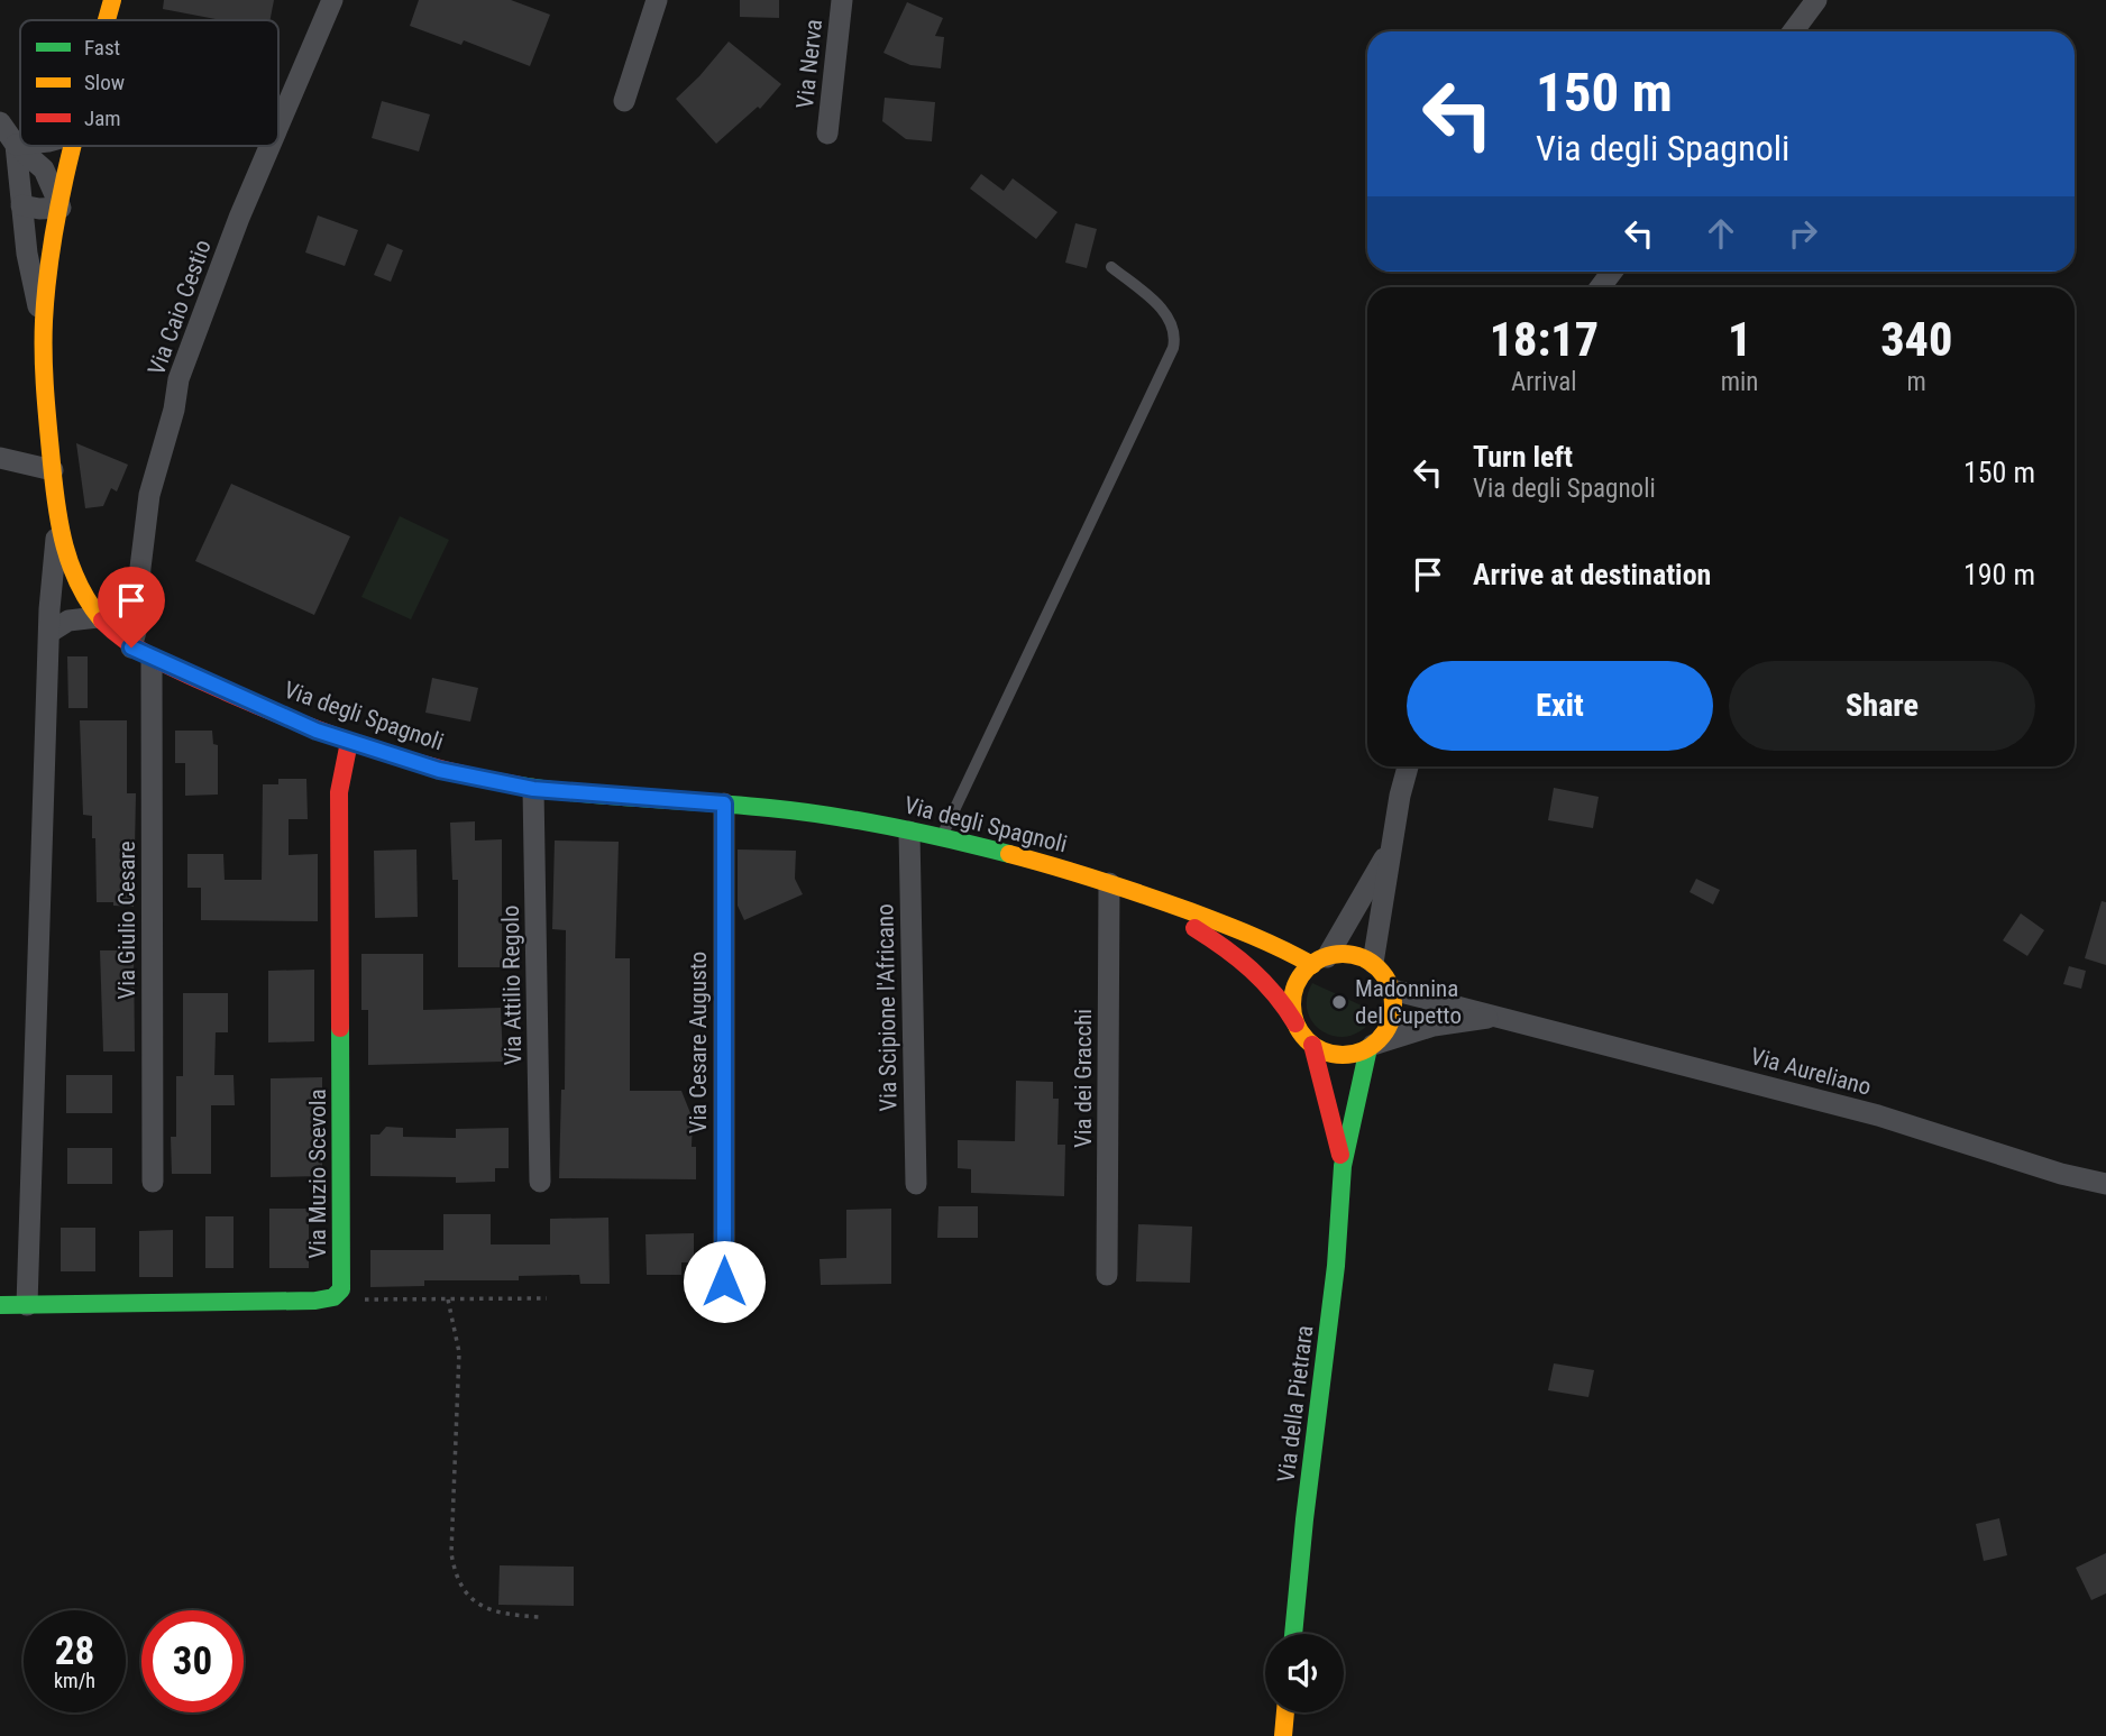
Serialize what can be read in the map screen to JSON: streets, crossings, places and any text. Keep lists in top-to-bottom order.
{
  "streets": {
    "street": [
      "Via Nerva",
      "Via Caio Cestio",
      "Via degli Spagnoli",
      "Via Giulio Cesare",
      "Via Attilio Regolo",
      "Via Scipione l'Africano",
      "Via Cesare Augusto",
      "Via Aureliano",
      "Via dei Gracchi",
      "Via Muzio Scevola",
      "Via della Pietrara"
    ]
  },
  "crossings": [
    ["Via Caio Cestio", "Via degli Spagnoli"],
    ["Via degli Spagnoli", "Via Giulio Cesare"],
    ["Via degli Spagnoli", "Via Attilio Regolo"],
    ["Via degli Spagnoli", "Via Scipione l'Africano"],
    ["Via degli Spagnoli", "Via Cesare Augusto"],
    ["Via degli Spagnoli", "Via dei Gracchi"],
    ["Via degli Spagnoli", "Via Muzio Scevola"],
    ["Via Aureliano", "Via della Pietrara"]
  ],
  "places": ["Madonnina del Cupetto"],
  "legend": ["Fast", "Slow", "Jam"],
  "page": {
    "turn": ["150 m", "Via degli Spagnoli"],
    "eta": [
      "18:17",
      "Arrival",
      "1",
      "min",
      "340",
      "m"
    ],
    "list": [
      {
        "name": "Turn left",
        "note": "Via degli Spagnoli",
        "value": "150 m"
      },
      {
        "name": "Arrive at destination",
        "value": "190 m"
      }
    ],
    "buttons": ["Exit", "Share"],
    "speed": "28 km/h",
    "limit": "30"
  }
}
